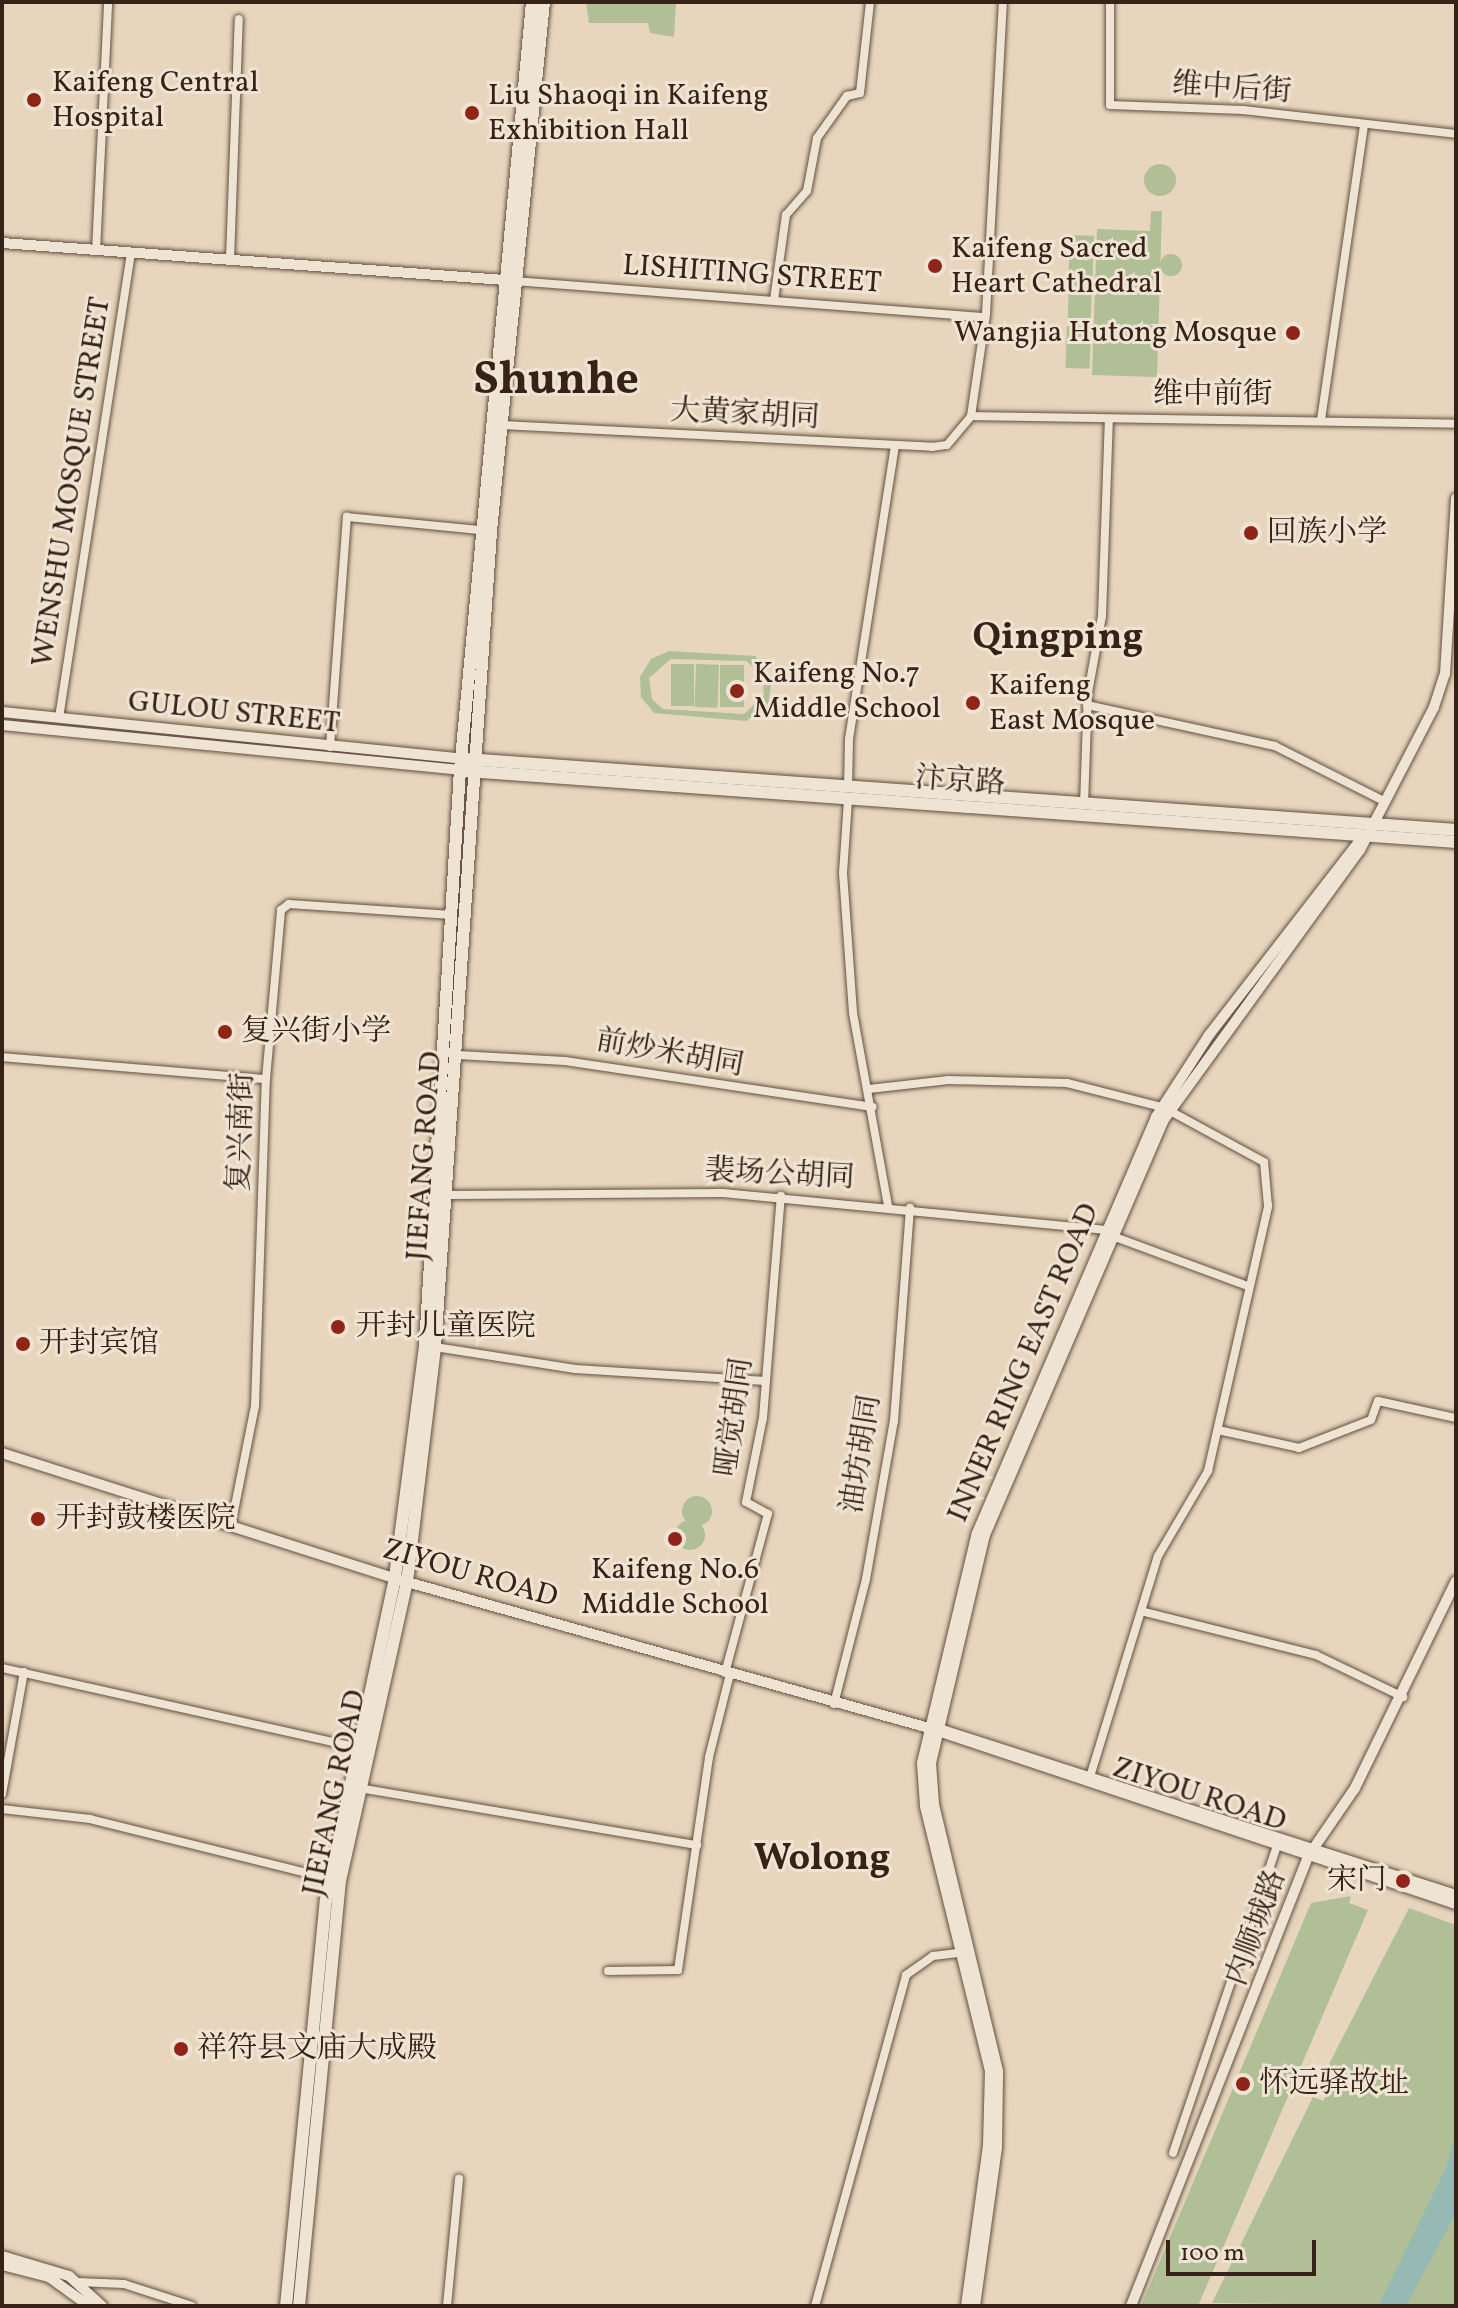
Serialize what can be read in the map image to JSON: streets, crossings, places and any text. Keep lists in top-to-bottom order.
{
  "streets": {
    "main road": ["汴京路", "JIEFANG ROAD"],
    "street": [
      "维中后街",
      "LISHITING STREET",
      "维中前街",
      "大黄家胡同",
      "WENSHU MOSQUE STREET",
      "GULOU STREET",
      "前炒米胡同",
      "复兴南街",
      "裴场公胡同",
      "INNER RING EAST ROAD",
      "哑觉胡同",
      "油坊胡同",
      "ZIYOU ROAD",
      "内顺城路"
    ]
  },
  "crossings": [
    ["LISHITING STREET", "JIEFANG ROAD"],
    ["维中前街", "大黄家胡同"],
    ["大黄家胡同", "JIEFANG ROAD"],
    ["WENSHU MOSQUE STREET", "GULOU STREET"],
    ["GULOU STREET", "汴京路"],
    ["GULOU STREET", "JIEFANG ROAD"],
    ["汴京路", "JIEFANG ROAD"],
    ["汴京路", "INNER RING EAST ROAD"],
    ["前炒米胡同", "JIEFANG ROAD"],
    ["复兴南街", "JIEFANG ROAD"],
    ["复兴南街", "ZIYOU ROAD"],
    ["JIEFANG ROAD", "裴场公胡同"],
    ["JIEFANG ROAD", "ZIYOU ROAD"],
    ["裴场公胡同", "INNER RING EAST ROAD"],
    ["裴场公胡同", "哑觉胡同"],
    ["裴场公胡同", "油坊胡同"],
    ["INNER RING EAST ROAD", "ZIYOU ROAD"],
    ["哑觉胡同", "ZIYOU ROAD"],
    ["油坊胡同", "ZIYOU ROAD"],
    ["ZIYOU ROAD", "内顺城路"]
  ],
  "districts": ["Shunhe", "Qingping", "Wolong"],
  "places": [
    "Kaifeng Central Hospital",
    "Liu Shaoqi in Kaifeng Exhibition Hall",
    "Kaifeng Sacred Heart Cathedral",
    "Wangjia Hutong Mosque",
    "回族小学",
    "Kaifeng No.7 Middle School",
    "Kaifeng East Mosque",
    "复兴街小学",
    "开封儿童医院",
    "开封宾馆",
    "开封鼓楼医院",
    "Kaifeng No.6 Middle School",
    "宋门",
    "祥符县文庙大成殿",
    "怀远驿故址"
  ],
  "scale_bar": "100 m"
}
